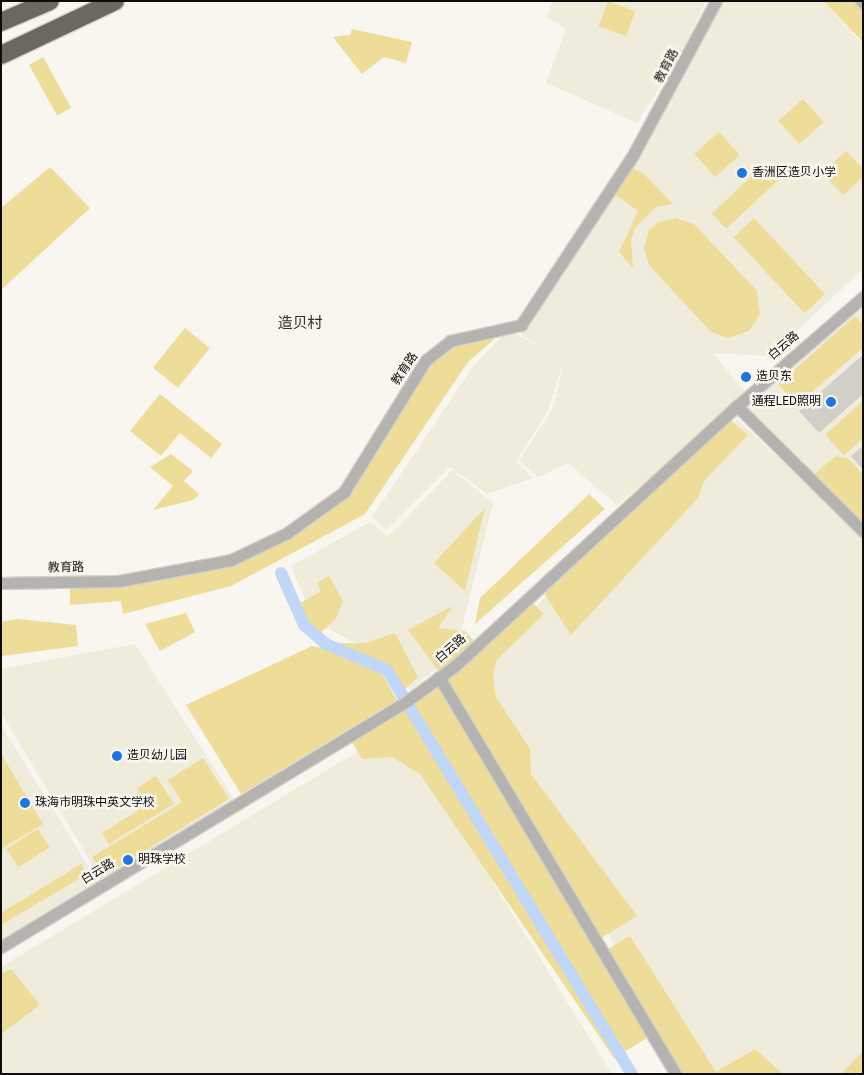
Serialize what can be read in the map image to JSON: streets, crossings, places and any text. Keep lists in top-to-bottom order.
{
  "streets": {
    "street": ["教育路", "白云路"]
  },
  "districts": ["造贝村"],
  "places": [
    "香洲区造贝小学",
    "造贝东",
    "通程LED照明",
    "造贝幼儿园",
    "珠海市明珠中英文学校",
    "明珠学校"
  ]
}
